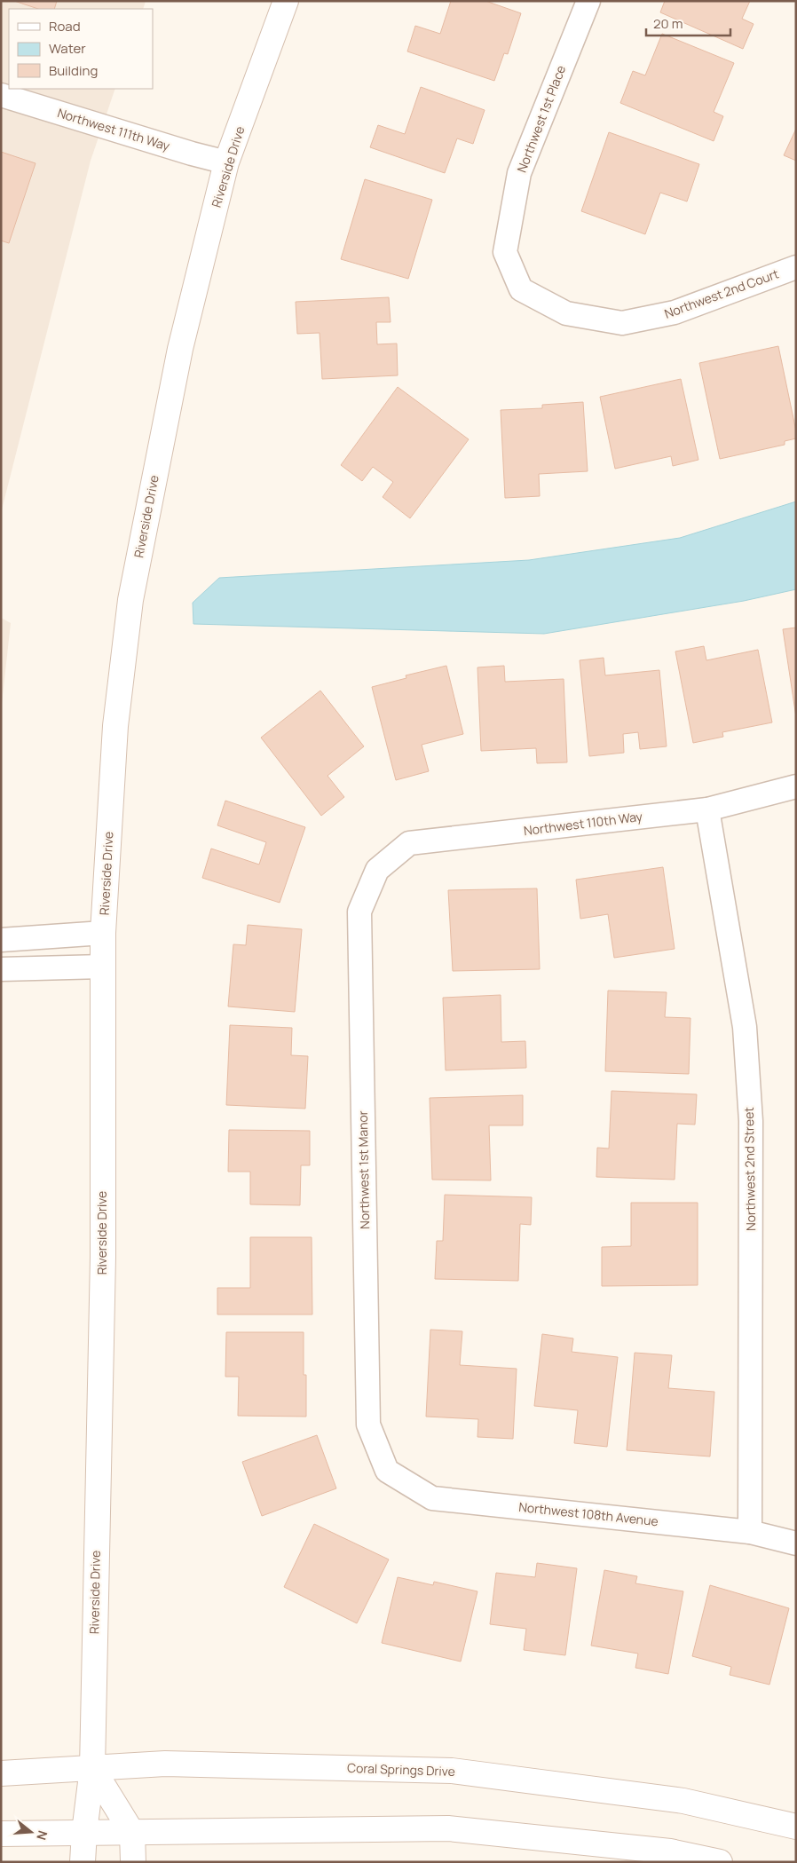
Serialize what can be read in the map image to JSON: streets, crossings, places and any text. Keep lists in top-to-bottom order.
{
  "streets": {
    "street": [
      "Northwest 1st Place",
      "Northwest 111th Way",
      "Riverside Drive",
      "Northwest 2nd Court",
      "Northwest 110th Way",
      "Northwest 2nd Street",
      "Northwest 1st Manor",
      "Northwest 108th Avenue",
      "Coral Springs Drive"
    ]
  },
  "crossings": [
    ["Northwest 1st Place", "Northwest 2nd Court"],
    ["Northwest 111th Way", "Riverside Drive"],
    ["Riverside Drive", "Coral Springs Drive"],
    ["Northwest 110th Way", "Northwest 2nd Street"],
    ["Northwest 110th Way", "Northwest 1st Manor"],
    ["Northwest 2nd Street", "Northwest 108th Avenue"],
    ["Northwest 1st Manor", "Northwest 108th Avenue"]
  ],
  "legend": ["Road", "Water", "Building"],
  "scale_bar": "20 m",
  "north": "right"
}
